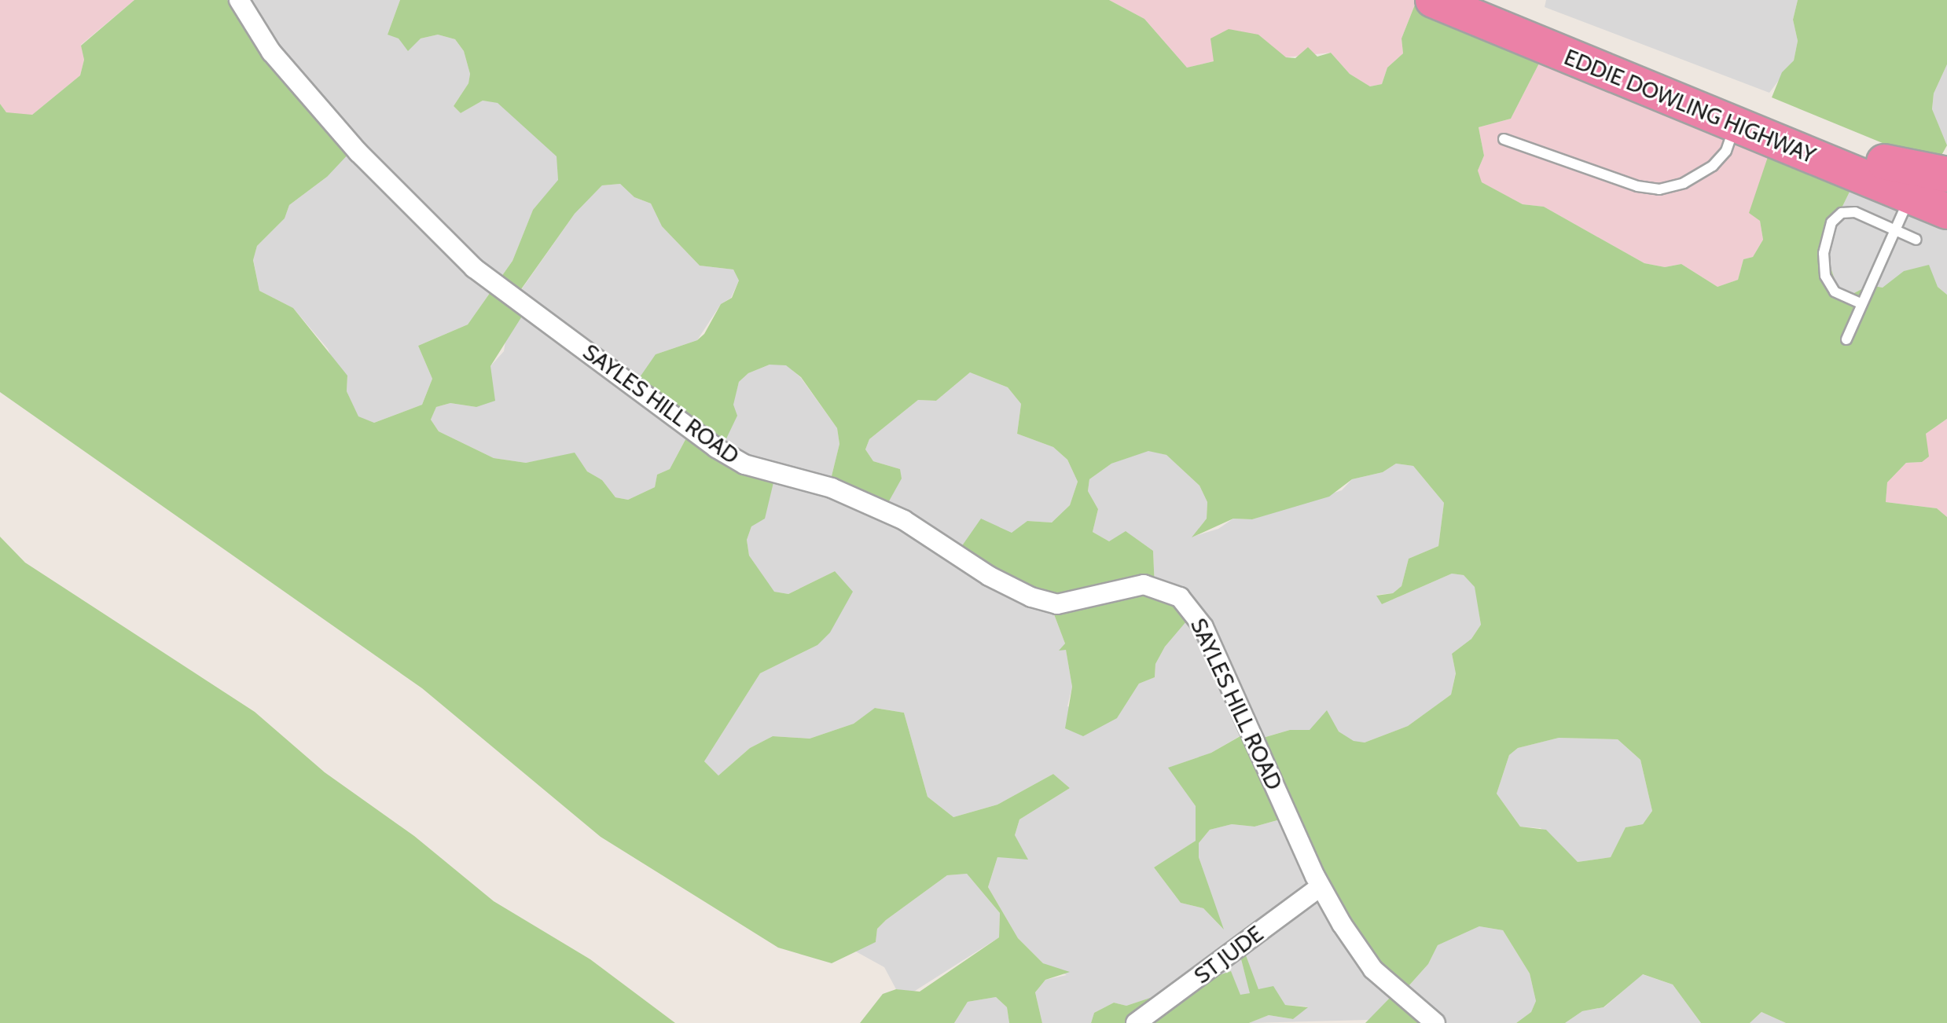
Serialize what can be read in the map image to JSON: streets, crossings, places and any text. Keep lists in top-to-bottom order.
{
  "streets": {
    "highway": ["EDDIE DOWLING HIGHWAY"],
    "street": ["SAYLES HILL ROAD", "ST JUDE"]
  },
  "crossings": [
    ["SAYLES HILL ROAD", "ST JUDE"]
  ]
}
